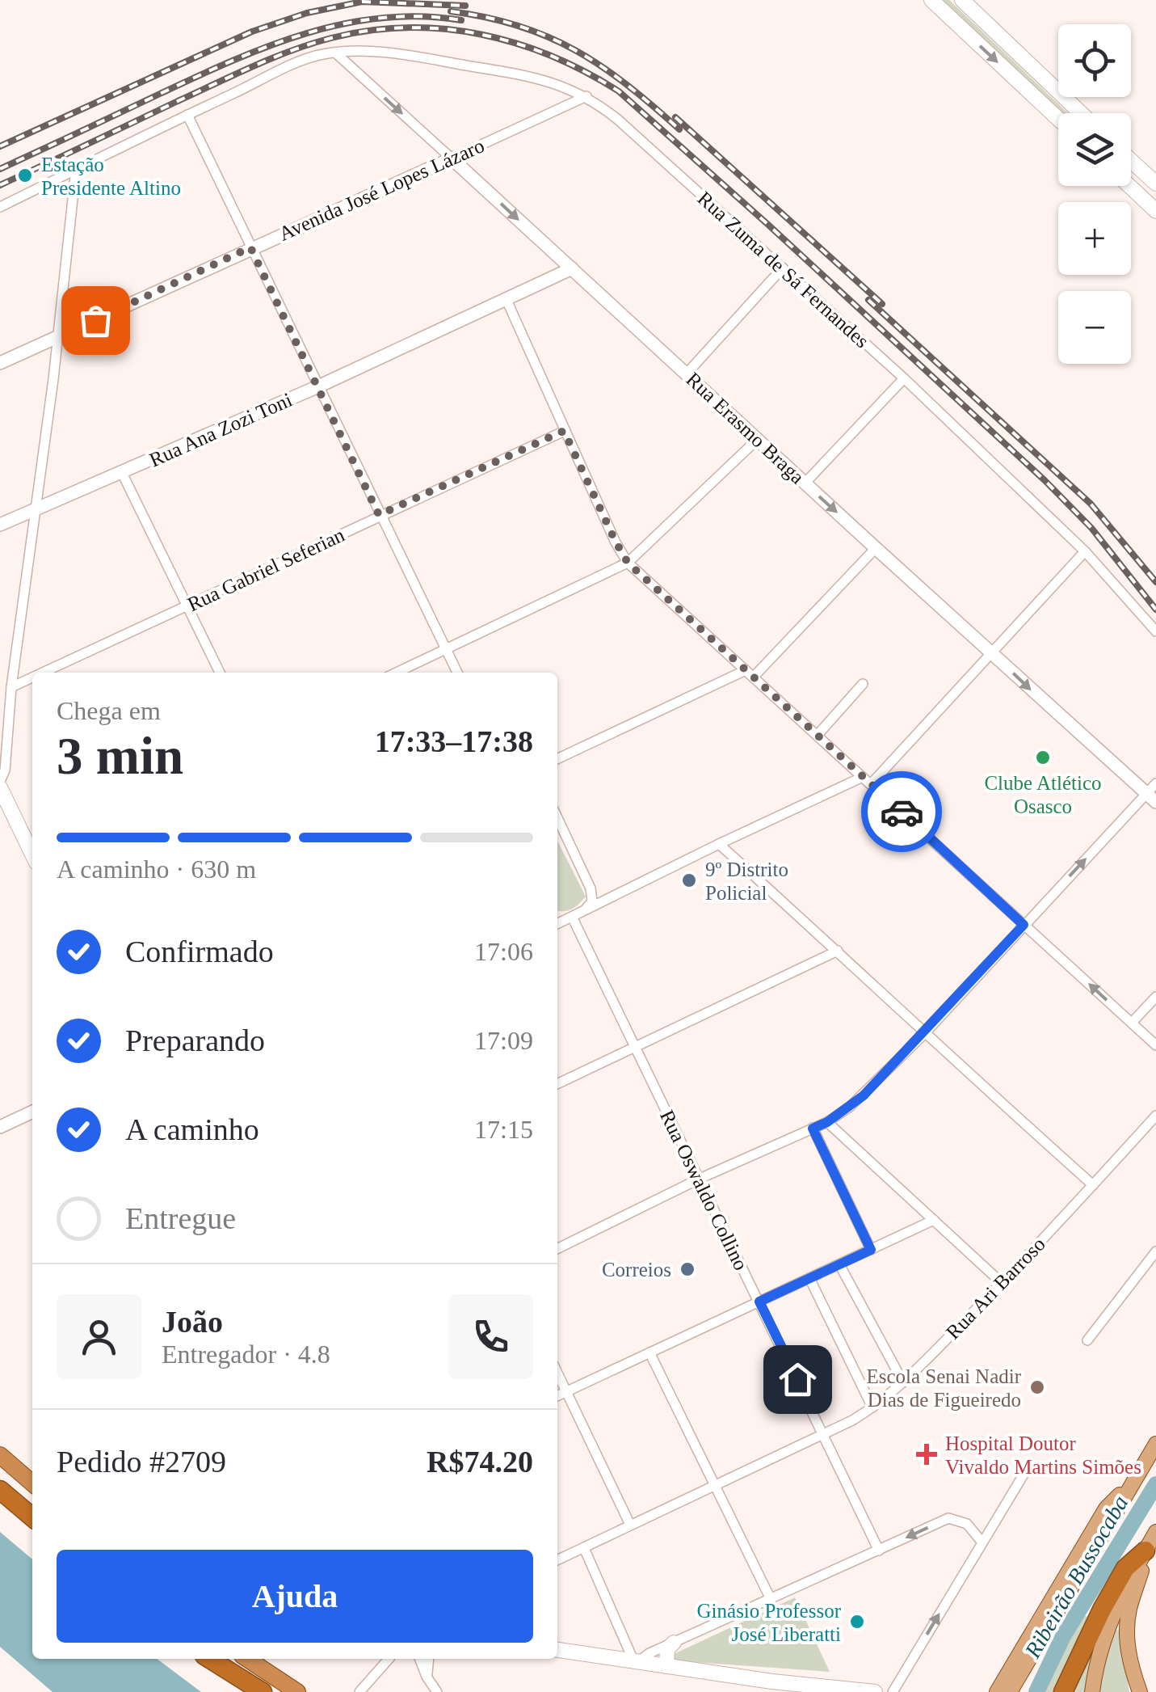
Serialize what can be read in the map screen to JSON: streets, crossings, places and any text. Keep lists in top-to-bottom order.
{
  "streets": {
    "street": [
      "Avenida José Lopes Lázaro",
      "Rua Zuma de Sá Fernandes",
      "Rua Erasmo Braga",
      "Rua Ana Zozi Toni",
      "Rua Gabriel Seferian",
      "Rua Oswaldo Collino",
      "Rua Ari Barroso"
    ]
  },
  "crossings": [
    ["Avenida José Lopes Lázaro", "Rua Zuma de Sá Fernandes"],
    ["Avenida José Lopes Lázaro", "Rua Erasmo Braga"],
    ["Rua Zuma de Sá Fernandes", "Rua Erasmo Braga"],
    ["Rua Erasmo Braga", "Rua Ana Zozi Toni"],
    ["Rua Oswaldo Collino", "Rua Ari Barroso"]
  ],
  "one_way": ["Rua Erasmo Braga"],
  "water": ["Ribeirão Bussocaba"],
  "places": {
    "other": [
      "Estação Presidente Altino",
      "Clube Atlético Osasco",
      "9º Distrito Policial",
      "Correios",
      "Escola Senai Nadir Dias de Figueiredo",
      "Ginásio Professor José Liberatti"
    ],
    "health": ["Hospital Doutor Vivaldo Martins Simões"]
  },
  "page": {
    "map_buttons": ["+", "−"],
    "heading": ["3 min", "Chega em", "17:33–17:38"],
    "panel": [
      "João",
      "Entregador · 4.8",
      "Pedido #2709",
      "R$74.20"
    ],
    "bar": "A caminho · 630 m",
    "list": [
      ["Confirmado", "17:06"],
      ["Preparando", "17:09"],
      ["A caminho", "17:15"],
      "Entregue"
    ],
    "buttons": "Ajuda"
  }
}
